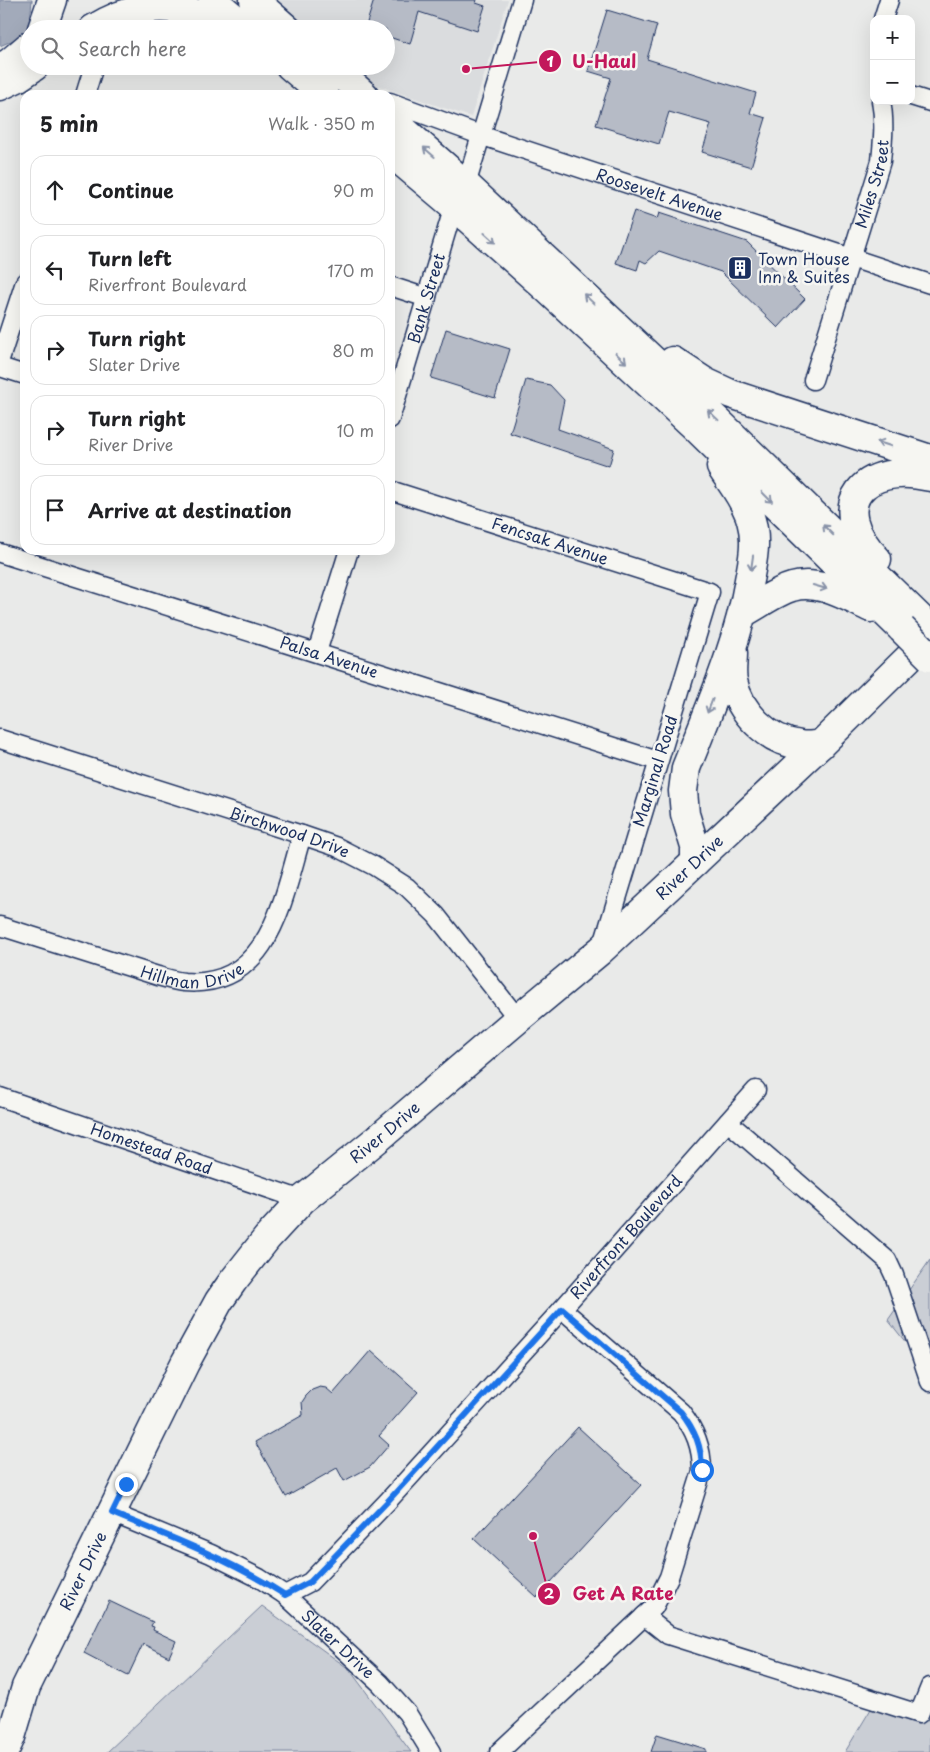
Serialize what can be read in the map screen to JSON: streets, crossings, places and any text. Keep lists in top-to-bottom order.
{
  "streets": {
    "main road": ["River Drive"],
    "street": [
      "Miles Street",
      "Roosevelt Avenue",
      "Bank Street",
      "Fencsak Avenue",
      "Palsa Avenue",
      "Marginal Road",
      "Birchwood Drive",
      "Hillman Drive",
      "Homestead Road",
      "Riverfront Boulevard",
      "Slater Drive"
    ]
  },
  "crossings": [
    ["Miles Street", "Roosevelt Avenue"],
    ["Roosevelt Avenue", "Bank Street"],
    ["Fencsak Avenue", "Marginal Road"],
    ["Palsa Avenue", "Marginal Road"],
    ["Marginal Road", "River Drive"],
    ["Birchwood Drive", "River Drive"],
    ["Birchwood Drive", "Hillman Drive"],
    ["River Drive", "Homestead Road"],
    ["River Drive", "Slater Drive"],
    ["Riverfront Boulevard", "Slater Drive"]
  ],
  "places": {
    "other": ["U-Haul", "Get A Rate"],
    "building": ["Town House Inn & Suites"]
  },
  "page": {
    "map_buttons": ["+", "−"],
    "search": "Search here",
    "heading": ["5 min", "Walk · 350 m"],
    "list": [
      ["Continue", "90 m"],
      ["Turn left", "Riverfront Boulevard", "170 m"],
      ["Turn right", "Slater Drive", "80 m"],
      ["Turn right", "River Drive", "10 m"],
      "Arrive at destination"
    ]
  }
}
